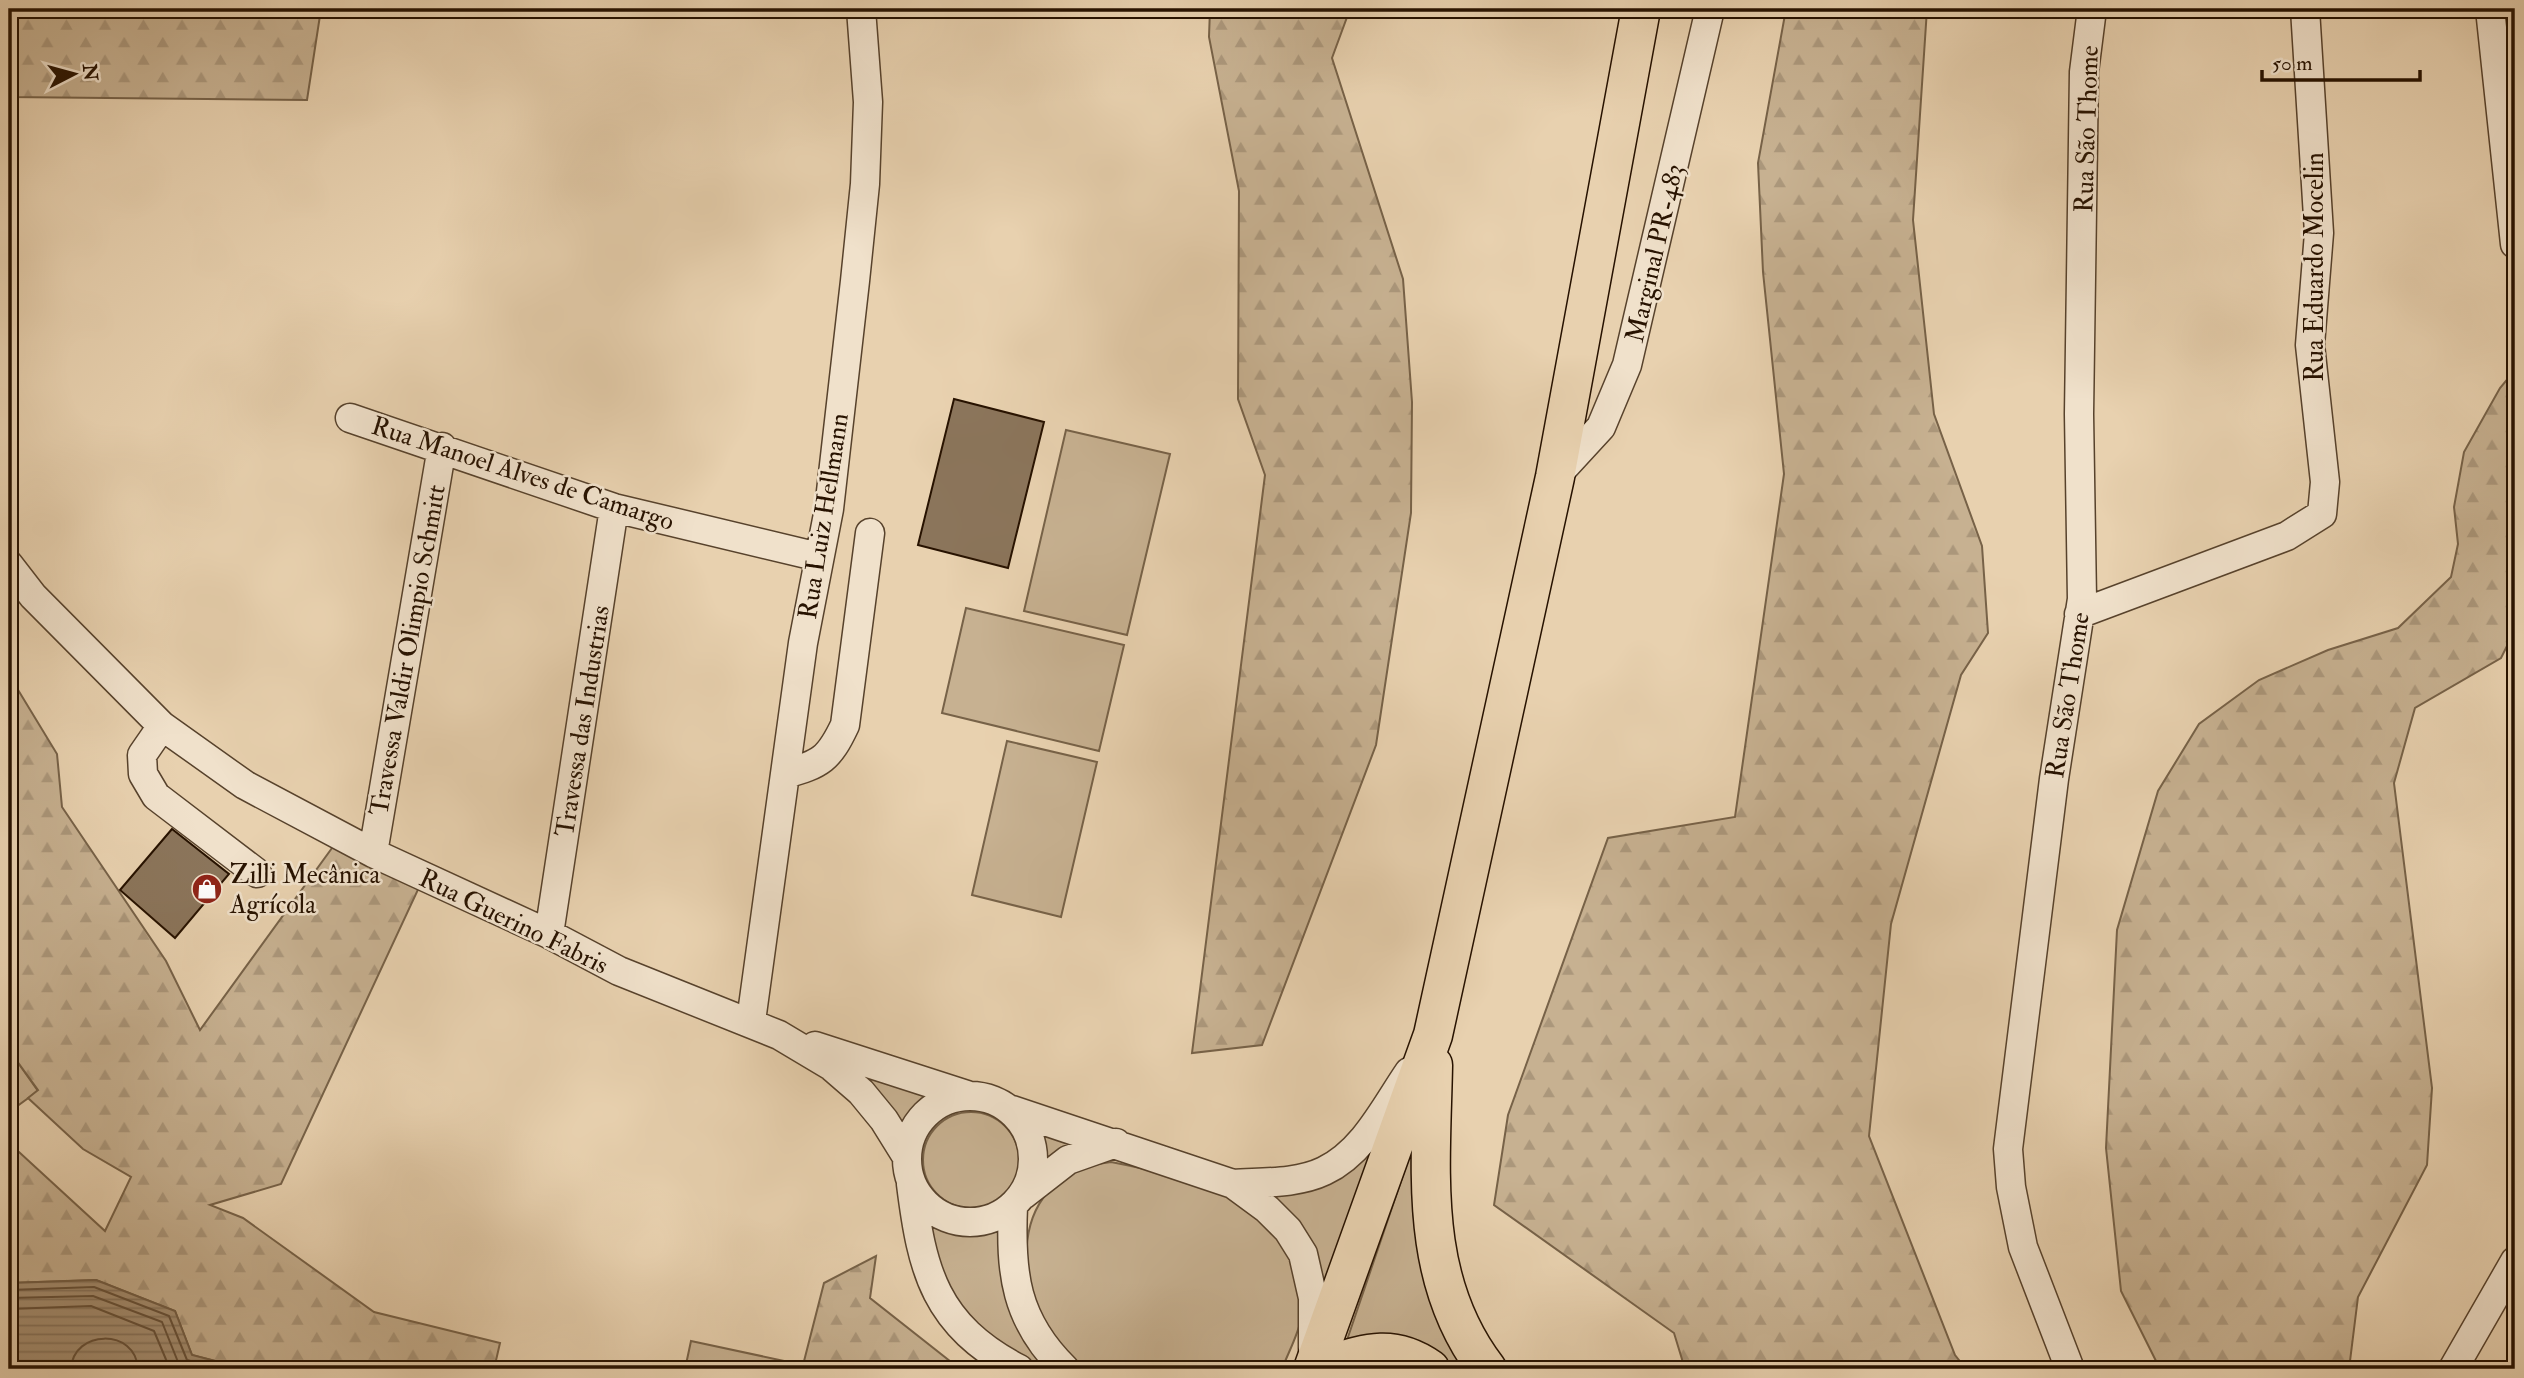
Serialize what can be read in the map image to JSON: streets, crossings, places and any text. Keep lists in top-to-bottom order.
{
  "streets": {
    "street": [
      "Rua São Thome",
      "Marginal PR-483",
      "Rua Eduardo Mocelin",
      "Rua Manoel Alves de Camargo",
      "Rua Luiz Hellmann",
      "Travessa Valdir Olimpio Schmitt",
      "Travessa das Industrias",
      "Rua Guerino Fabris"
    ]
  },
  "crossings": [
    ["Rua São Thome", "Rua Eduardo Mocelin"],
    ["Rua Manoel Alves de Camargo", "Rua Luiz Hellmann"],
    ["Rua Manoel Alves de Camargo", "Travessa Valdir Olimpio Schmitt"],
    ["Rua Manoel Alves de Camargo", "Travessa das Industrias"],
    ["Rua Luiz Hellmann", "Rua Guerino Fabris"],
    ["Travessa Valdir Olimpio Schmitt", "Rua Guerino Fabris"],
    ["Travessa das Industrias", "Rua Guerino Fabris"]
  ],
  "places": {
    "shop": ["Zilli Mecânica Agrícola"]
  },
  "scale_bar": "50 m",
  "north": "right"
}
